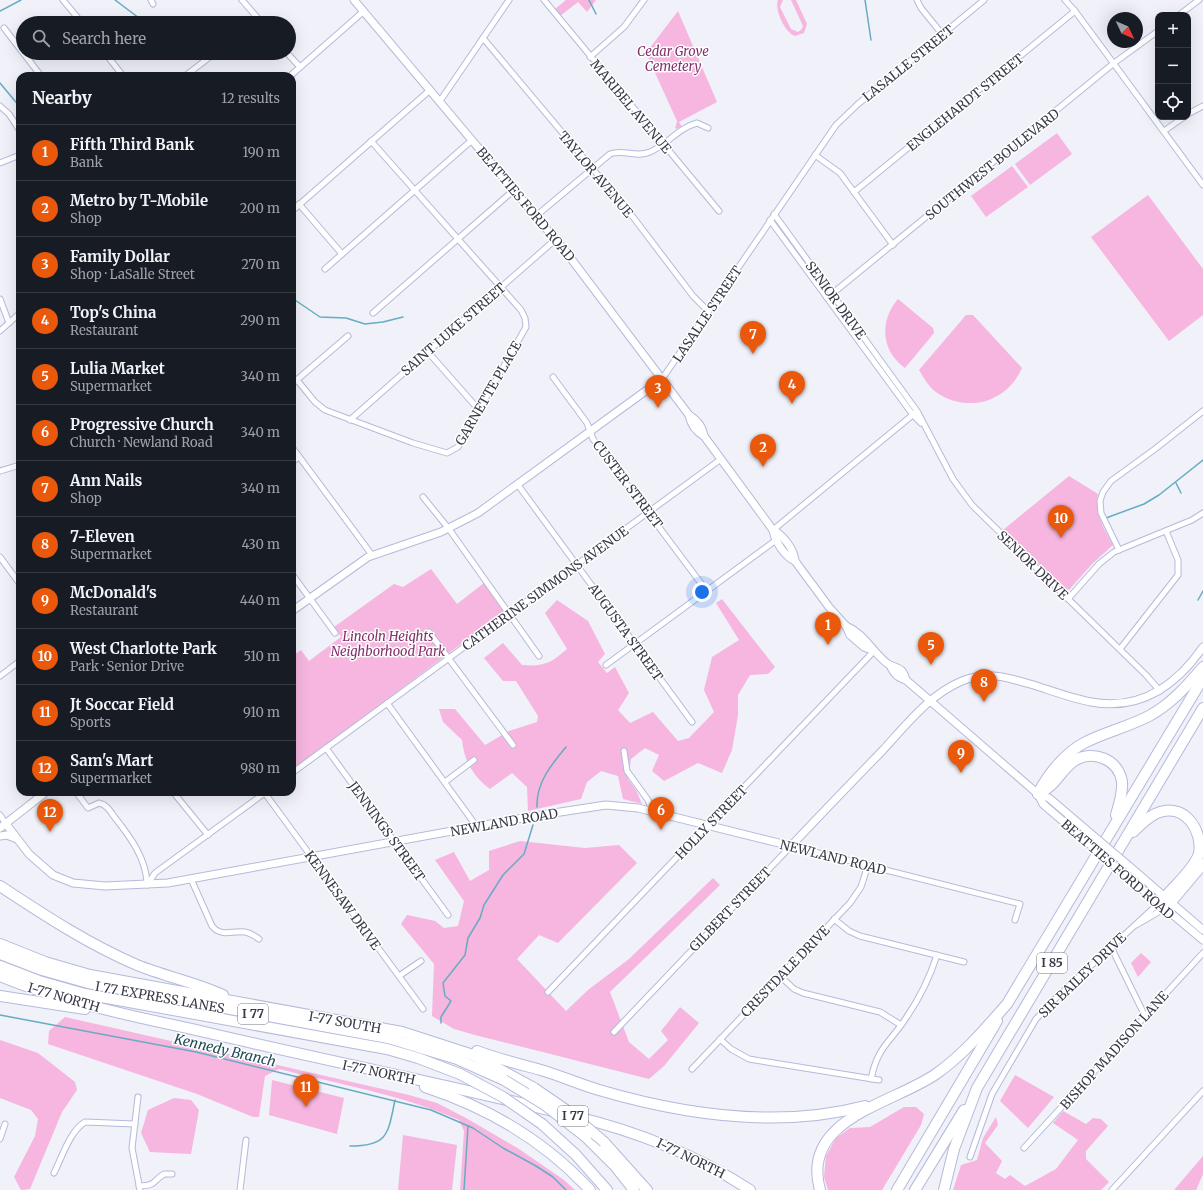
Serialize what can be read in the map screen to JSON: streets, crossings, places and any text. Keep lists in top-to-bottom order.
{
  "streets": {
    "highway": [
      "I 85",
      "I-77 NORTH",
      "I 77 EXPRESS LANES",
      "I 77",
      "I-77 SOUTH"
    ],
    "street": [
      "LASALLE STREET",
      "ENGLEHARDT STREET",
      "MARIBEL AVENUE",
      "SOUTHWEST BOULEVARD",
      "TAYLOR AVENUE",
      "BEATTIES FORD ROAD",
      "SENIOR DRIVE",
      "SAINT LUKE STREET",
      "GARNETTE PLACE",
      "CUSTER STREET",
      "CATHERINE SIMMONS AVENUE",
      "AUGUSTA STREET",
      "NEWLAND ROAD",
      "HOLLY STREET",
      "JENNINGS STREET",
      "KENNESAW DRIVE",
      "GILBERT STREET",
      "CRESTDALE DRIVE",
      "SIR BAILEY DRIVE",
      "BISHOP MADISON LANE"
    ]
  },
  "crossings": [
    ["LASALLE STREET", "TAYLOR AVENUE"],
    ["LASALLE STREET", "BEATTIES FORD ROAD"],
    ["LASALLE STREET", "SENIOR DRIVE"],
    ["LASALLE STREET", "CUSTER STREET"],
    ["LASALLE STREET", "AUGUSTA STREET"],
    ["SOUTHWEST BOULEVARD", "SENIOR DRIVE"],
    ["BEATTIES FORD ROAD", "SAINT LUKE STREET"],
    ["BEATTIES FORD ROAD", "CATHERINE SIMMONS AVENUE"],
    ["BEATTIES FORD ROAD", "HOLLY STREET"],
    ["BEATTIES FORD ROAD", "GILBERT STREET"],
    ["BEATTIES FORD ROAD", "SIR BAILEY DRIVE"],
    ["SENIOR DRIVE", "GILBERT STREET"],
    ["SAINT LUKE STREET", "GARNETTE PLACE"],
    ["CUSTER STREET", "CATHERINE SIMMONS AVENUE"],
    ["CATHERINE SIMMONS AVENUE", "AUGUSTA STREET"],
    ["CATHERINE SIMMONS AVENUE", "JENNINGS STREET"],
    ["NEWLAND ROAD", "HOLLY STREET"],
    ["NEWLAND ROAD", "JENNINGS STREET"],
    ["NEWLAND ROAD", "KENNESAW DRIVE"],
    ["NEWLAND ROAD", "GILBERT STREET"],
    ["NEWLAND ROAD", "CRESTDALE DRIVE"]
  ],
  "water": ["Kennedy Branch"],
  "parks": ["Cedar Grove Cemetery", "Lincoln Heights Neighborhood Park"],
  "north": "bottom right",
  "page": {
    "map_buttons": ["+", "−"],
    "search": "Search here",
    "heading": ["Nearby", "12 results"],
    "list": [
      {
        "mark": "1",
        "name": "Fifth Third Bank",
        "note": "Bank",
        "value": "190 m"
      },
      {
        "mark": "2",
        "name": "Metro by T-Mobile",
        "note": "Shop",
        "value": "200 m"
      },
      {
        "mark": "3",
        "name": "Family Dollar",
        "note": "Shop · LaSalle Street",
        "value": "270 m"
      },
      {
        "mark": "4",
        "name": "Top's China",
        "note": "Restaurant",
        "value": "290 m"
      },
      {
        "mark": "5",
        "name": "Lulia Market",
        "note": "Supermarket",
        "value": "340 m"
      },
      {
        "mark": "6",
        "name": "Progressive Church",
        "note": "Church · Newland Road",
        "value": "340 m"
      },
      {
        "mark": "7",
        "name": "Ann Nails",
        "note": "Shop",
        "value": "340 m"
      },
      {
        "mark": "8",
        "name": "7-Eleven",
        "note": "Supermarket",
        "value": "430 m"
      },
      {
        "mark": "9",
        "name": "McDonald's",
        "note": "Restaurant",
        "value": "440 m"
      },
      {
        "mark": "10",
        "name": "West Charlotte Park",
        "note": "Park · Senior Drive",
        "value": "510 m"
      },
      {
        "mark": "11",
        "name": "Jt Soccar Field",
        "note": "Sports",
        "value": "910 m"
      },
      {
        "mark": "12",
        "name": "Sam's Mart",
        "note": "Supermarket",
        "value": "980 m"
      }
    ],
    "pins": [
      "7",
      "4",
      "3",
      "2",
      "10",
      "1",
      "5",
      "8",
      "9",
      "6",
      "12",
      "11"
    ]
  }
}
